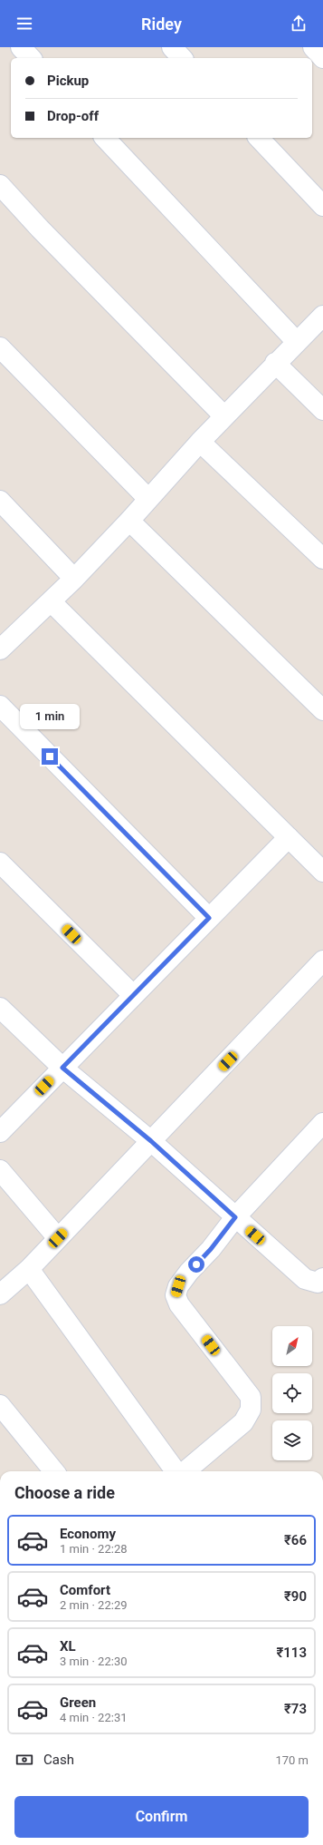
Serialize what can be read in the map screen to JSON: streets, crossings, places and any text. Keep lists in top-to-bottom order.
{
  "north": "top right",
  "page": {
    "header": "Ridey",
    "banner": ["Pickup", "Drop-off"],
    "bubble": "1 min",
    "heading": "Choose a ride",
    "list": [
      {
        "name": "Economy",
        "note": "1 min · 22:28",
        "value": "₹66"
      },
      {
        "name": "Comfort",
        "note": "2 min · 22:29",
        "value": "₹90"
      },
      {
        "name": "XL",
        "note": "3 min · 22:30",
        "value": "₹113"
      },
      {
        "name": "Green",
        "note": "4 min · 22:31",
        "value": "₹73"
      }
    ],
    "pay": ["Cash", "170 m"],
    "buttons": "Confirm"
  }
}
